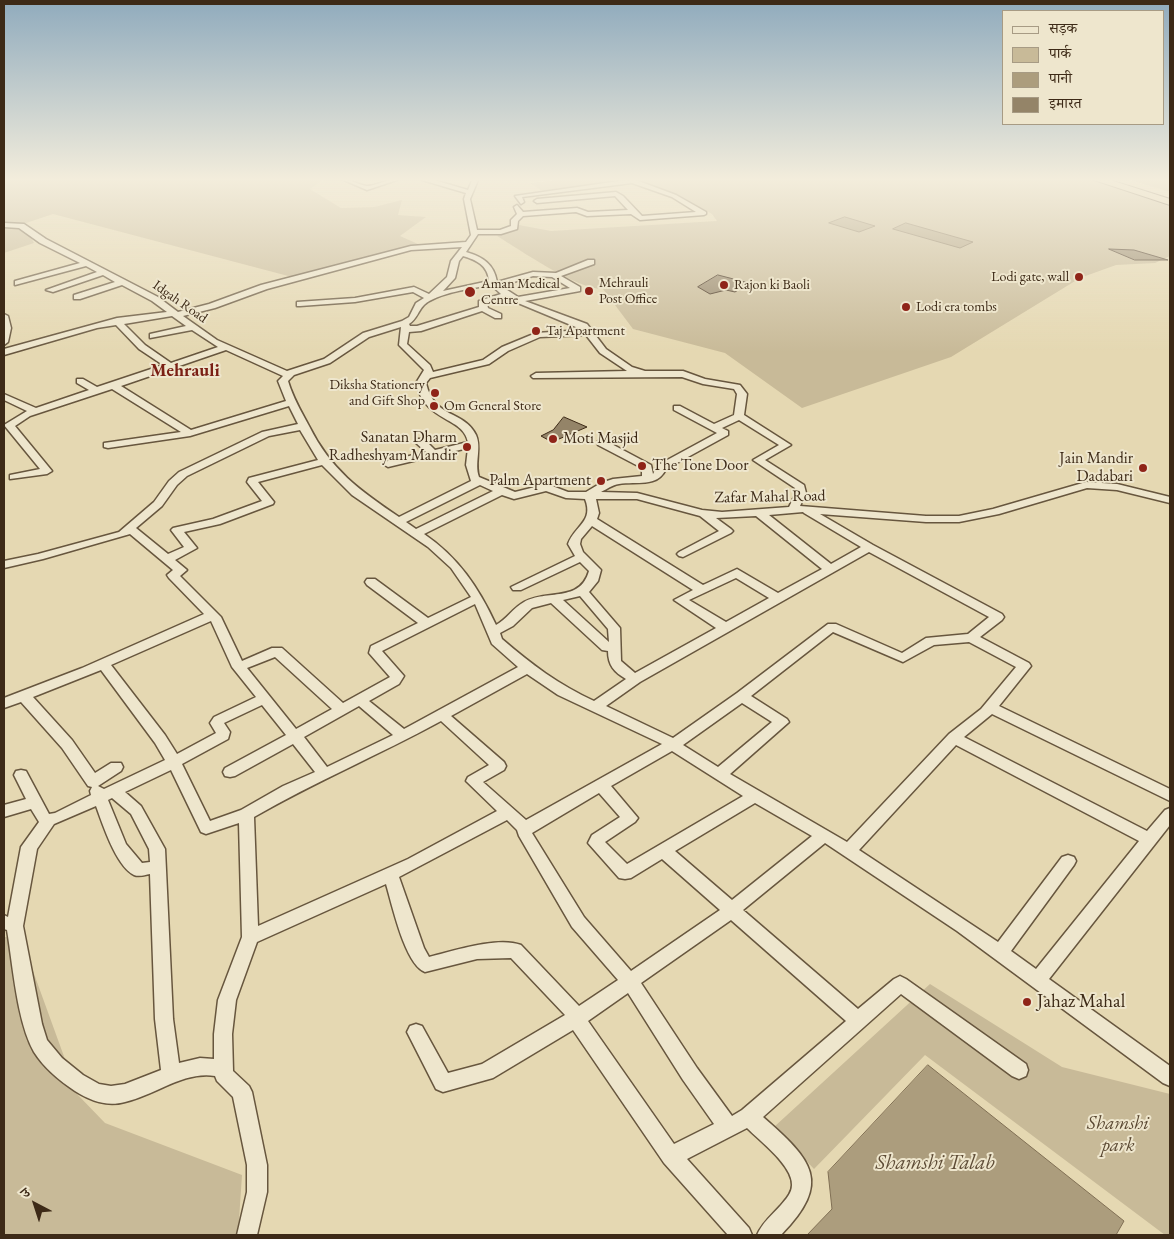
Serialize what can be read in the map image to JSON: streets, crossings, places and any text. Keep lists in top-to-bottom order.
{
  "streets": {
    "street": ["Idgah Road", "Zafar Mahal Road"]
  },
  "districts": ["Mehrauli"],
  "water": ["Shamshi Talab"],
  "parks": ["Shamshi park"],
  "places": [
    "Lodi gate, wall",
    "Rajon ki Baoli",
    "Mehrauli Post Office",
    "Aman Medical Centre",
    "Lodi era tombs",
    "Taj Apartment",
    "Diksha Stationery and Gift Shop",
    "Om General Store",
    "Moti Masjid",
    "Sanatan Dharm Radheshyam Mandir",
    "The Tone Door",
    "Jain Mandir Dadabari",
    "Palm Apartment",
    "Jahaz Mahal"
  ],
  "legend": [
    "सड़क",
    "पार्क",
    "पानी",
    "इमारत"
  ],
  "north": "top left"
}
